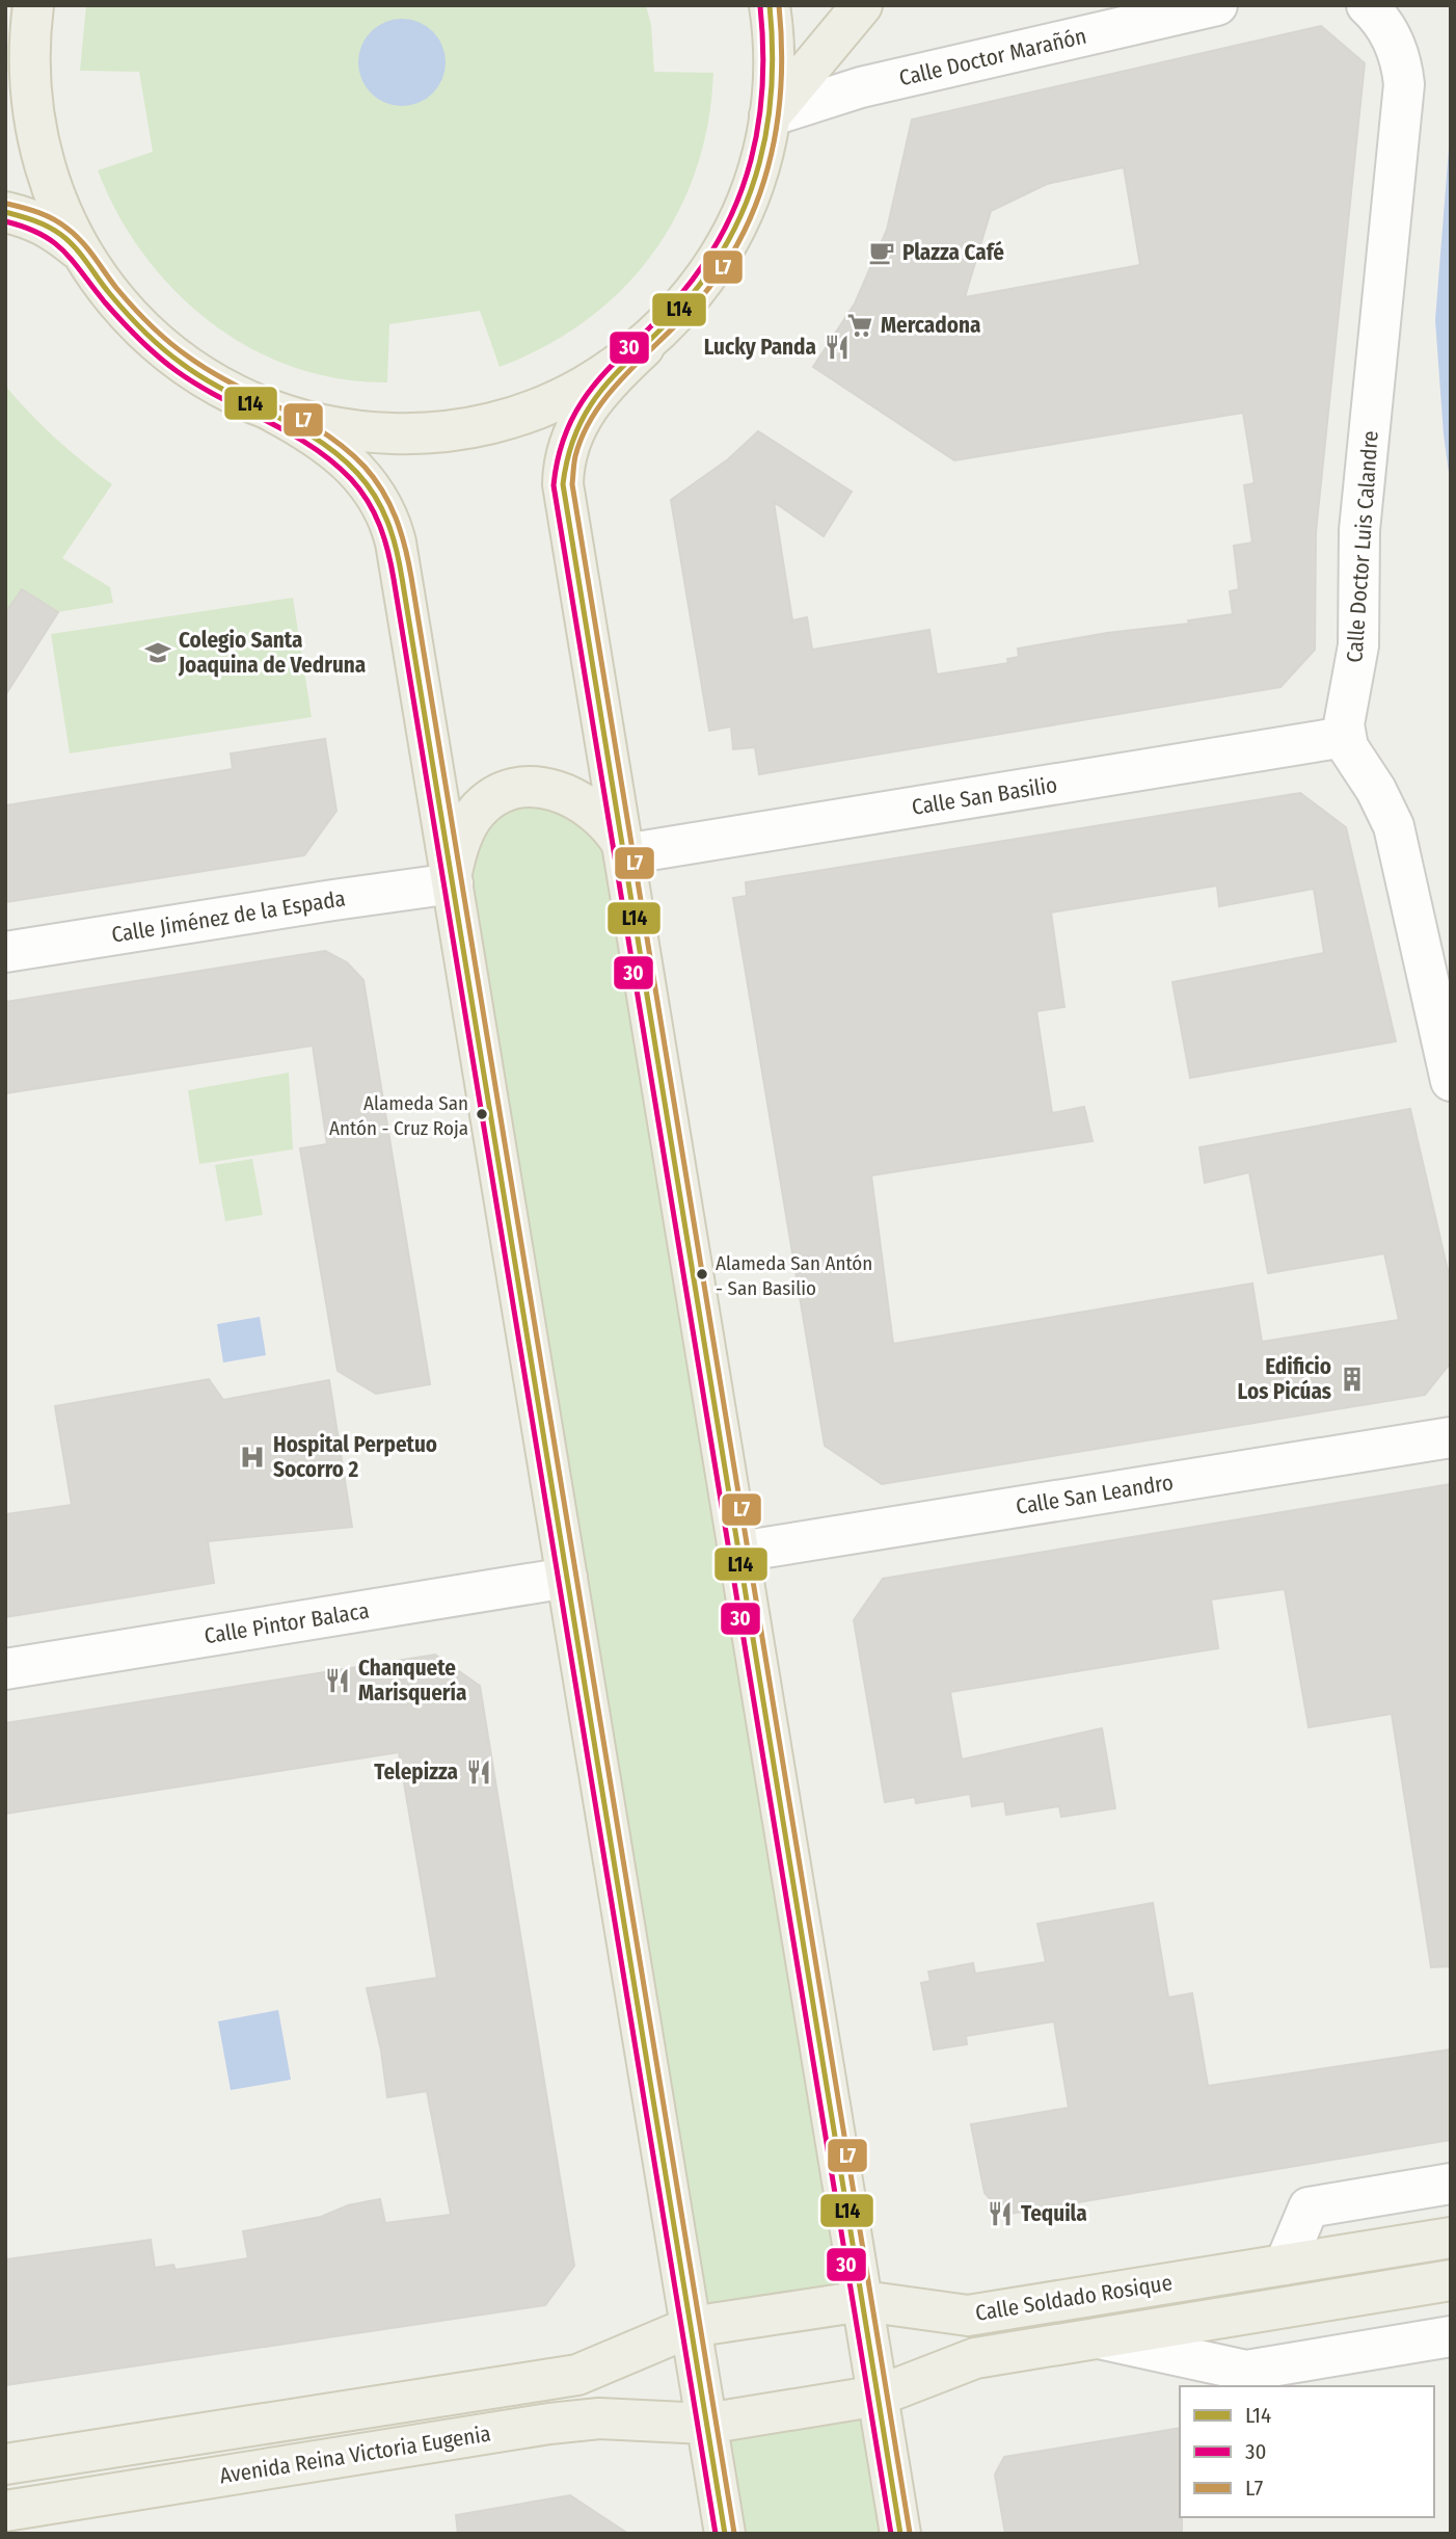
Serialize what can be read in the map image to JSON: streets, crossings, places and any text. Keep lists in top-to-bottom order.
{
  "streets": {
    "main road": ["Calle Soldado Rosique", "Avenida Reina Victoria Eugenia"],
    "street": [
      "Calle Doctor Marañón",
      "Calle Doctor Luis Calandre",
      "Calle San Basilio",
      "Calle Jiménez de la Espada",
      "Calle San Leandro",
      "Calle Pintor Balaca"
    ]
  },
  "crossings": [
    ["Calle Doctor Luis Calandre", "Calle San Basilio"],
    ["Calle Soldado Rosique", "Avenida Reina Victoria Eugenia"]
  ],
  "places": {
    "cafe": ["Plazza Café"],
    "supermarket": ["Mercadona"],
    "restaurant": [
      "Lucky Panda",
      "Chanquete Marisquería",
      "Telepizza",
      "Tequila"
    ],
    "school or university": ["Colegio Santa Joaquina de Vedruna"],
    "other": ["Alameda San Antón - Cruz Roja", "Alameda San Antón - San Basilio"],
    "building": ["Edificio Los Picúas"],
    "hospital": ["Hospital Perpetuo Socorro 2"]
  },
  "lines": ["transit line L14", "transit line L7", "transit line 30"],
  "legend": ["L14", "30", "L7"]
}
